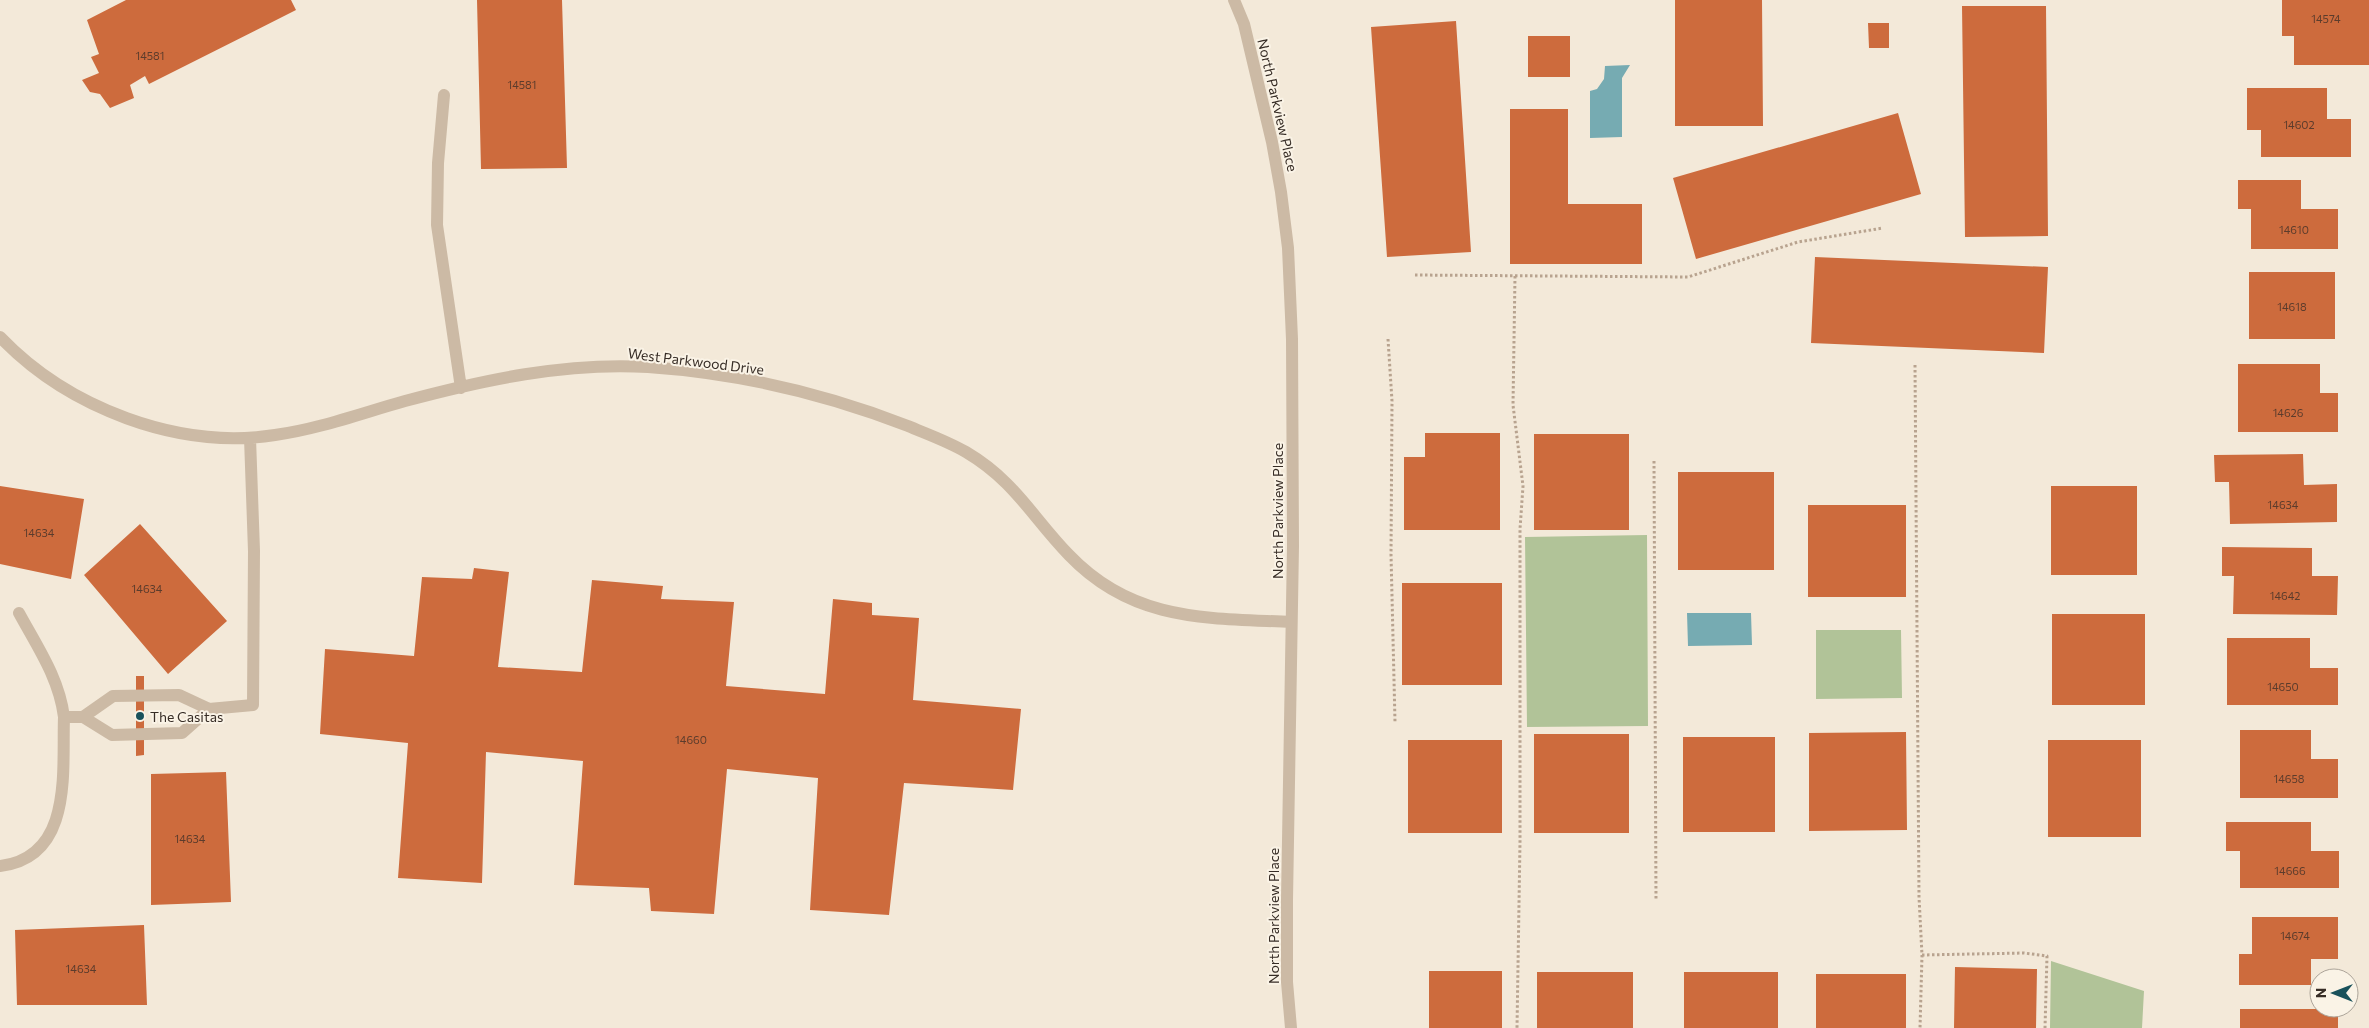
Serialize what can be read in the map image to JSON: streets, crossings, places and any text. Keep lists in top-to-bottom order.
{
  "streets": {
    "street": ["North Parkview Place", "West Parkwood Drive"]
  },
  "crossings": [
    ["North Parkview Place", "West Parkwood Drive"]
  ],
  "places": ["The Casitas"],
  "house_numbers": [
    "14574",
    "14581",
    "14581",
    "14602",
    "14610",
    "14618",
    "14626",
    "14634",
    "14634",
    "14634",
    "14642",
    "14650",
    "14660",
    "14658",
    "14634",
    "14666",
    "14674",
    "14634"
  ],
  "north": "left"
}
